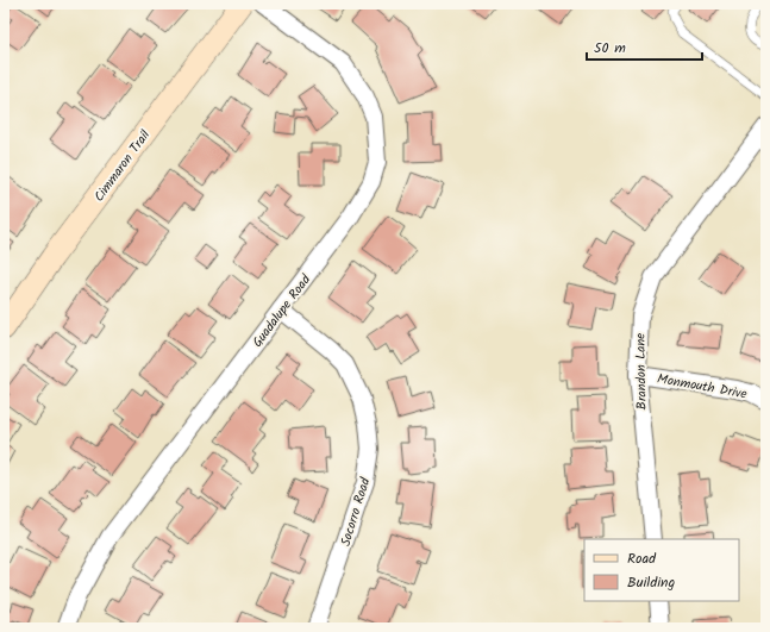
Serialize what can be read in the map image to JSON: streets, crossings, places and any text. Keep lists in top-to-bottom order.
{
  "streets": {
    "street": [
      "Cimmaron Trail",
      "Guadalupe Road",
      "Brandon Lane",
      "Monmouth Drive",
      "Socorro Road"
    ]
  },
  "crossings": [
    ["Guadalupe Road", "Socorro Road"],
    ["Brandon Lane", "Monmouth Drive"]
  ],
  "legend": ["Road", "Building"],
  "scale_bar": "50 m"
}
